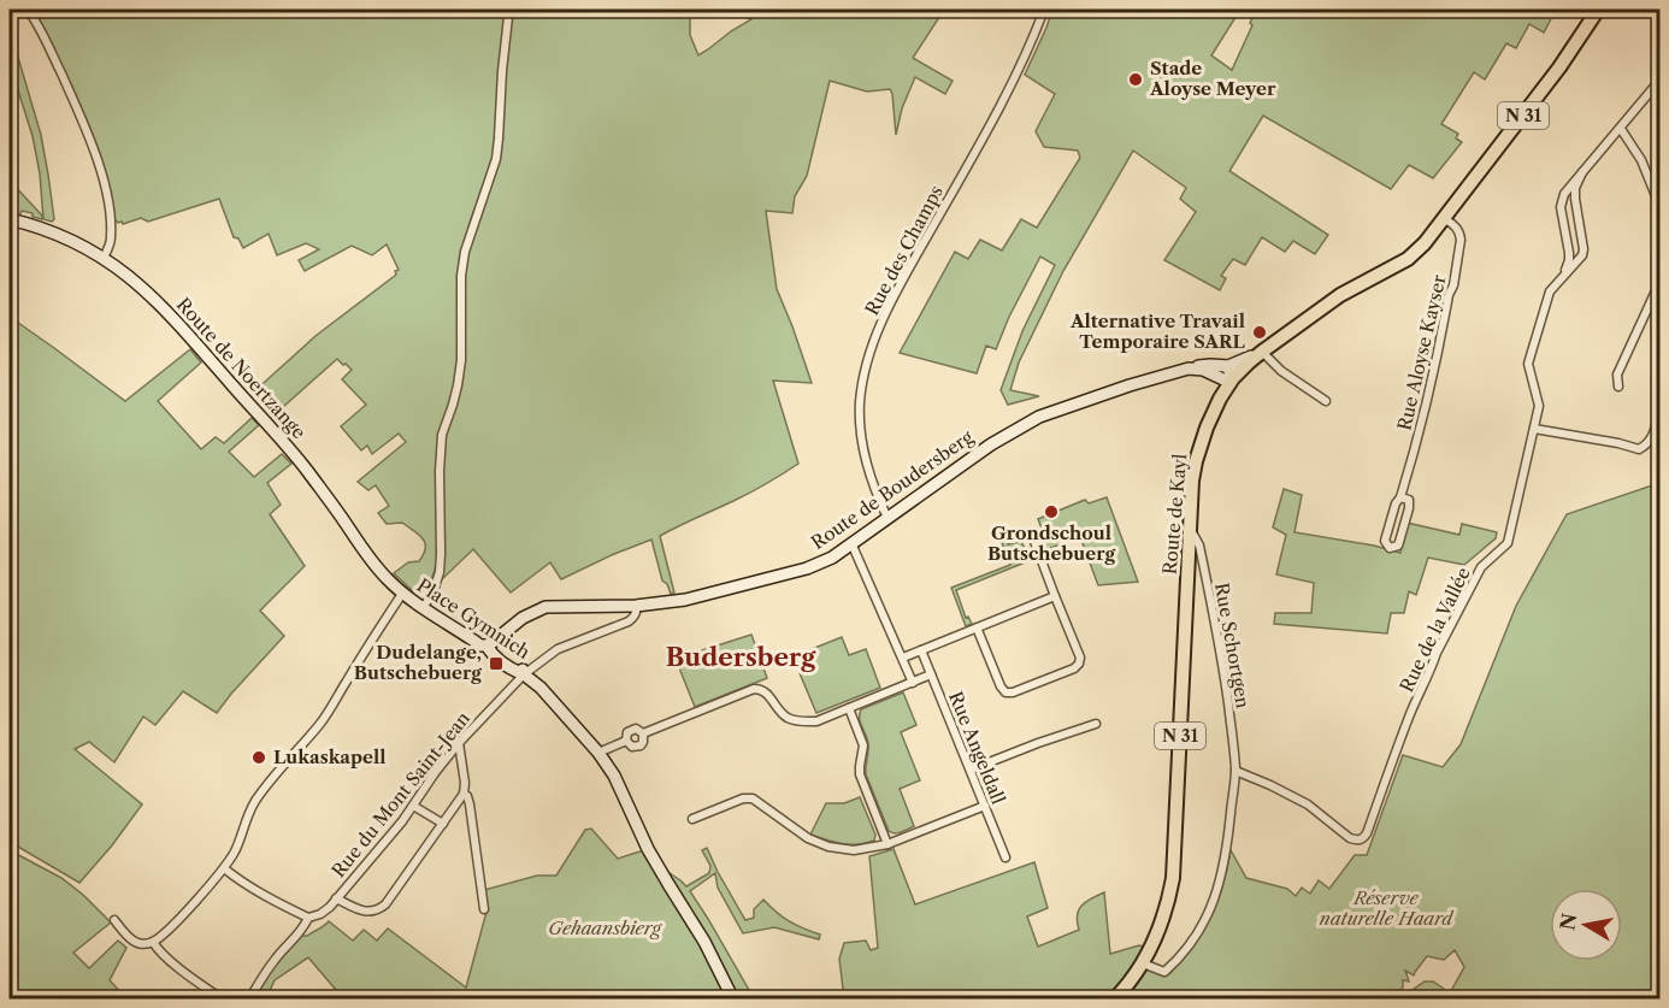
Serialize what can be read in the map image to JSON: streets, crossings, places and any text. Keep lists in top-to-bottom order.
{
  "streets": {
    "main road": [
      "N 31",
      "Route de Noertzange",
      "Route de Boudersberg",
      "Route de Kayl",
      "Place Gymnich"
    ],
    "street": [
      "Rue des Champs",
      "Rue Aloyse Kayser",
      "Rue de la Vallée",
      "Rue Schortgen",
      "Rue Angeldall",
      "Rue du Mont Saint-Jean"
    ]
  },
  "crossings": [
    ["Rue des Champs", "Route de Boudersberg"],
    ["Rue Aloyse Kayser", "Route de Kayl"],
    ["Route de Noertzange", "Place Gymnich"],
    ["Route de Boudersberg", "Route de Kayl"],
    ["Route de Boudersberg", "Place Gymnich"],
    ["Route de Boudersberg", "Rue du Mont Saint-Jean"],
    ["Route de Kayl", "Rue Schortgen"],
    ["Place Gymnich", "Rue du Mont Saint-Jean"],
    ["Rue de la Vallée", "Rue Schortgen"]
  ],
  "districts": ["Budersberg"],
  "parks": ["Réserve naturelle Haard", "Gehaansbierg"],
  "places": {
    "other": [
      "Stade Aloyse Meyer",
      "Alternative Travail Temporaire SARL",
      "Grondschoul Butschebuerg",
      "Lukaskapell"
    ],
    "transit": ["Dudelange, Butschebuerg"]
  },
  "north": "left"
}
